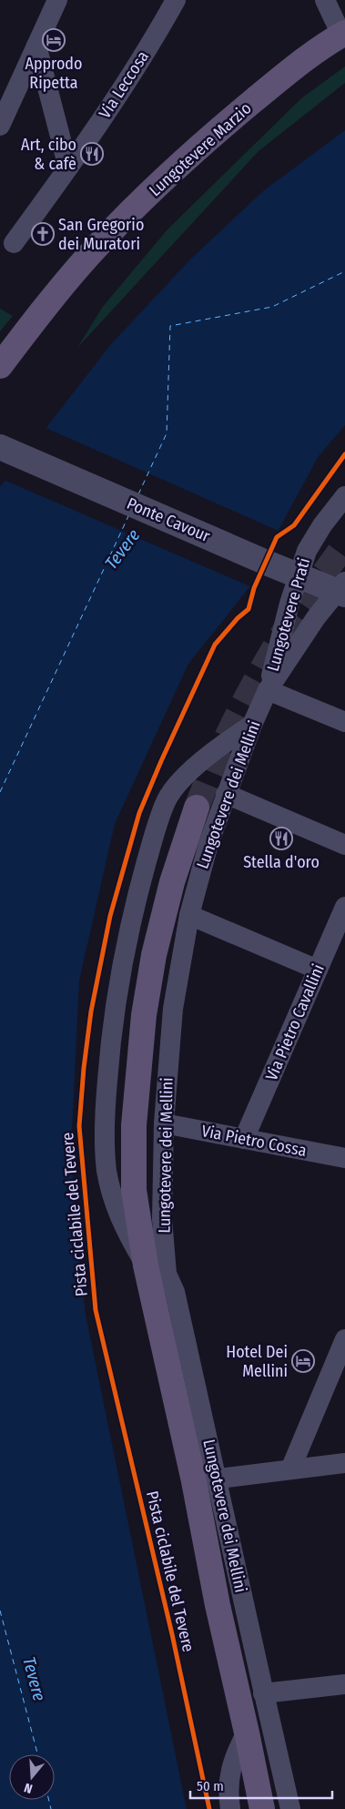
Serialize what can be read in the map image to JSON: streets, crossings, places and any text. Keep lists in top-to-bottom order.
{
  "streets": {
    "main road": ["Lungotevere Marzio", "Lungotevere dei Mellini"],
    "street": [
      "Via Leccosa",
      "Ponte Cavour",
      "Lungotevere Prati",
      "Via Pietro Cavallini",
      "Via Pietro Cossa"
    ],
    "cycle path": ["Pista ciclabile del Tevere"]
  },
  "crossings": [
    ["Ponte Cavour", "Lungotevere Prati"],
    ["Ponte Cavour", "Lungotevere dei Mellini"],
    ["Lungotevere Prati", "Lungotevere dei Mellini"],
    ["Lungotevere dei Mellini", "Via Pietro Cossa"],
    ["Via Pietro Cavallini", "Via Pietro Cossa"]
  ],
  "water": ["Tevere"],
  "places": {
    "hotel": ["Approdo Ripetta", "Hotel Dei Mellini"],
    "restaurant": ["Art, cibo & cafè", "Stella d'oro"],
    "church": ["San Gregorio dei Muratori"]
  },
  "scale_bar": "50 m",
  "north": "bottom"
}
